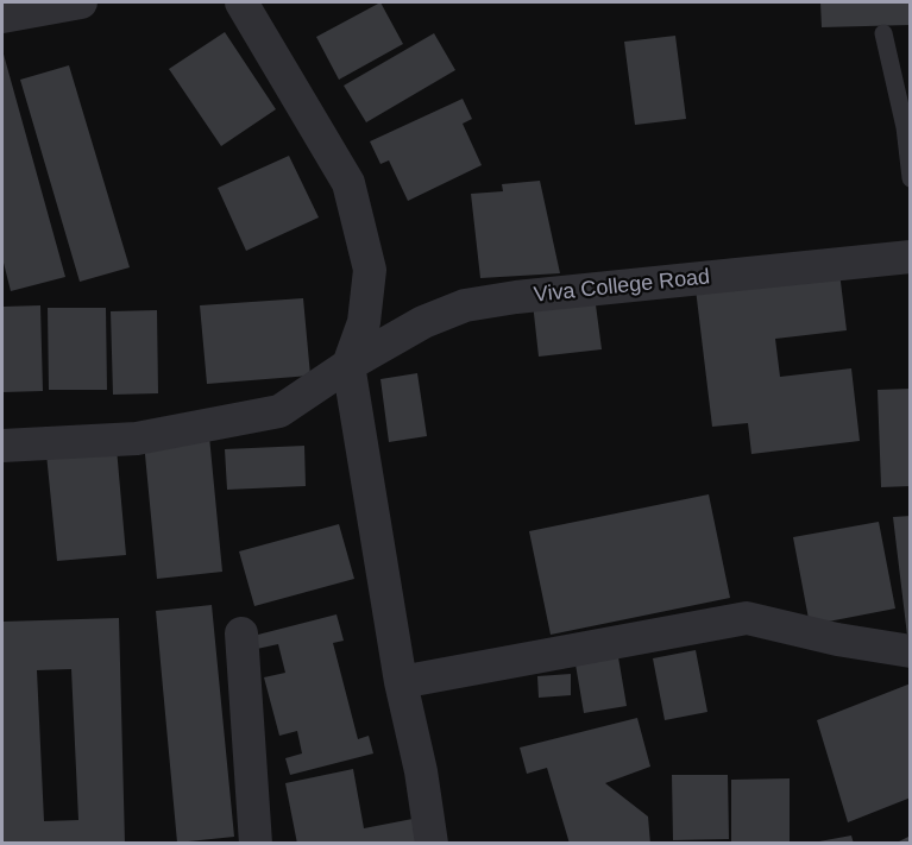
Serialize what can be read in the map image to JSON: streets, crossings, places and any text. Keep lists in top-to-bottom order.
{
  "streets": {
    "street": ["Viva College Road"]
  }
}
